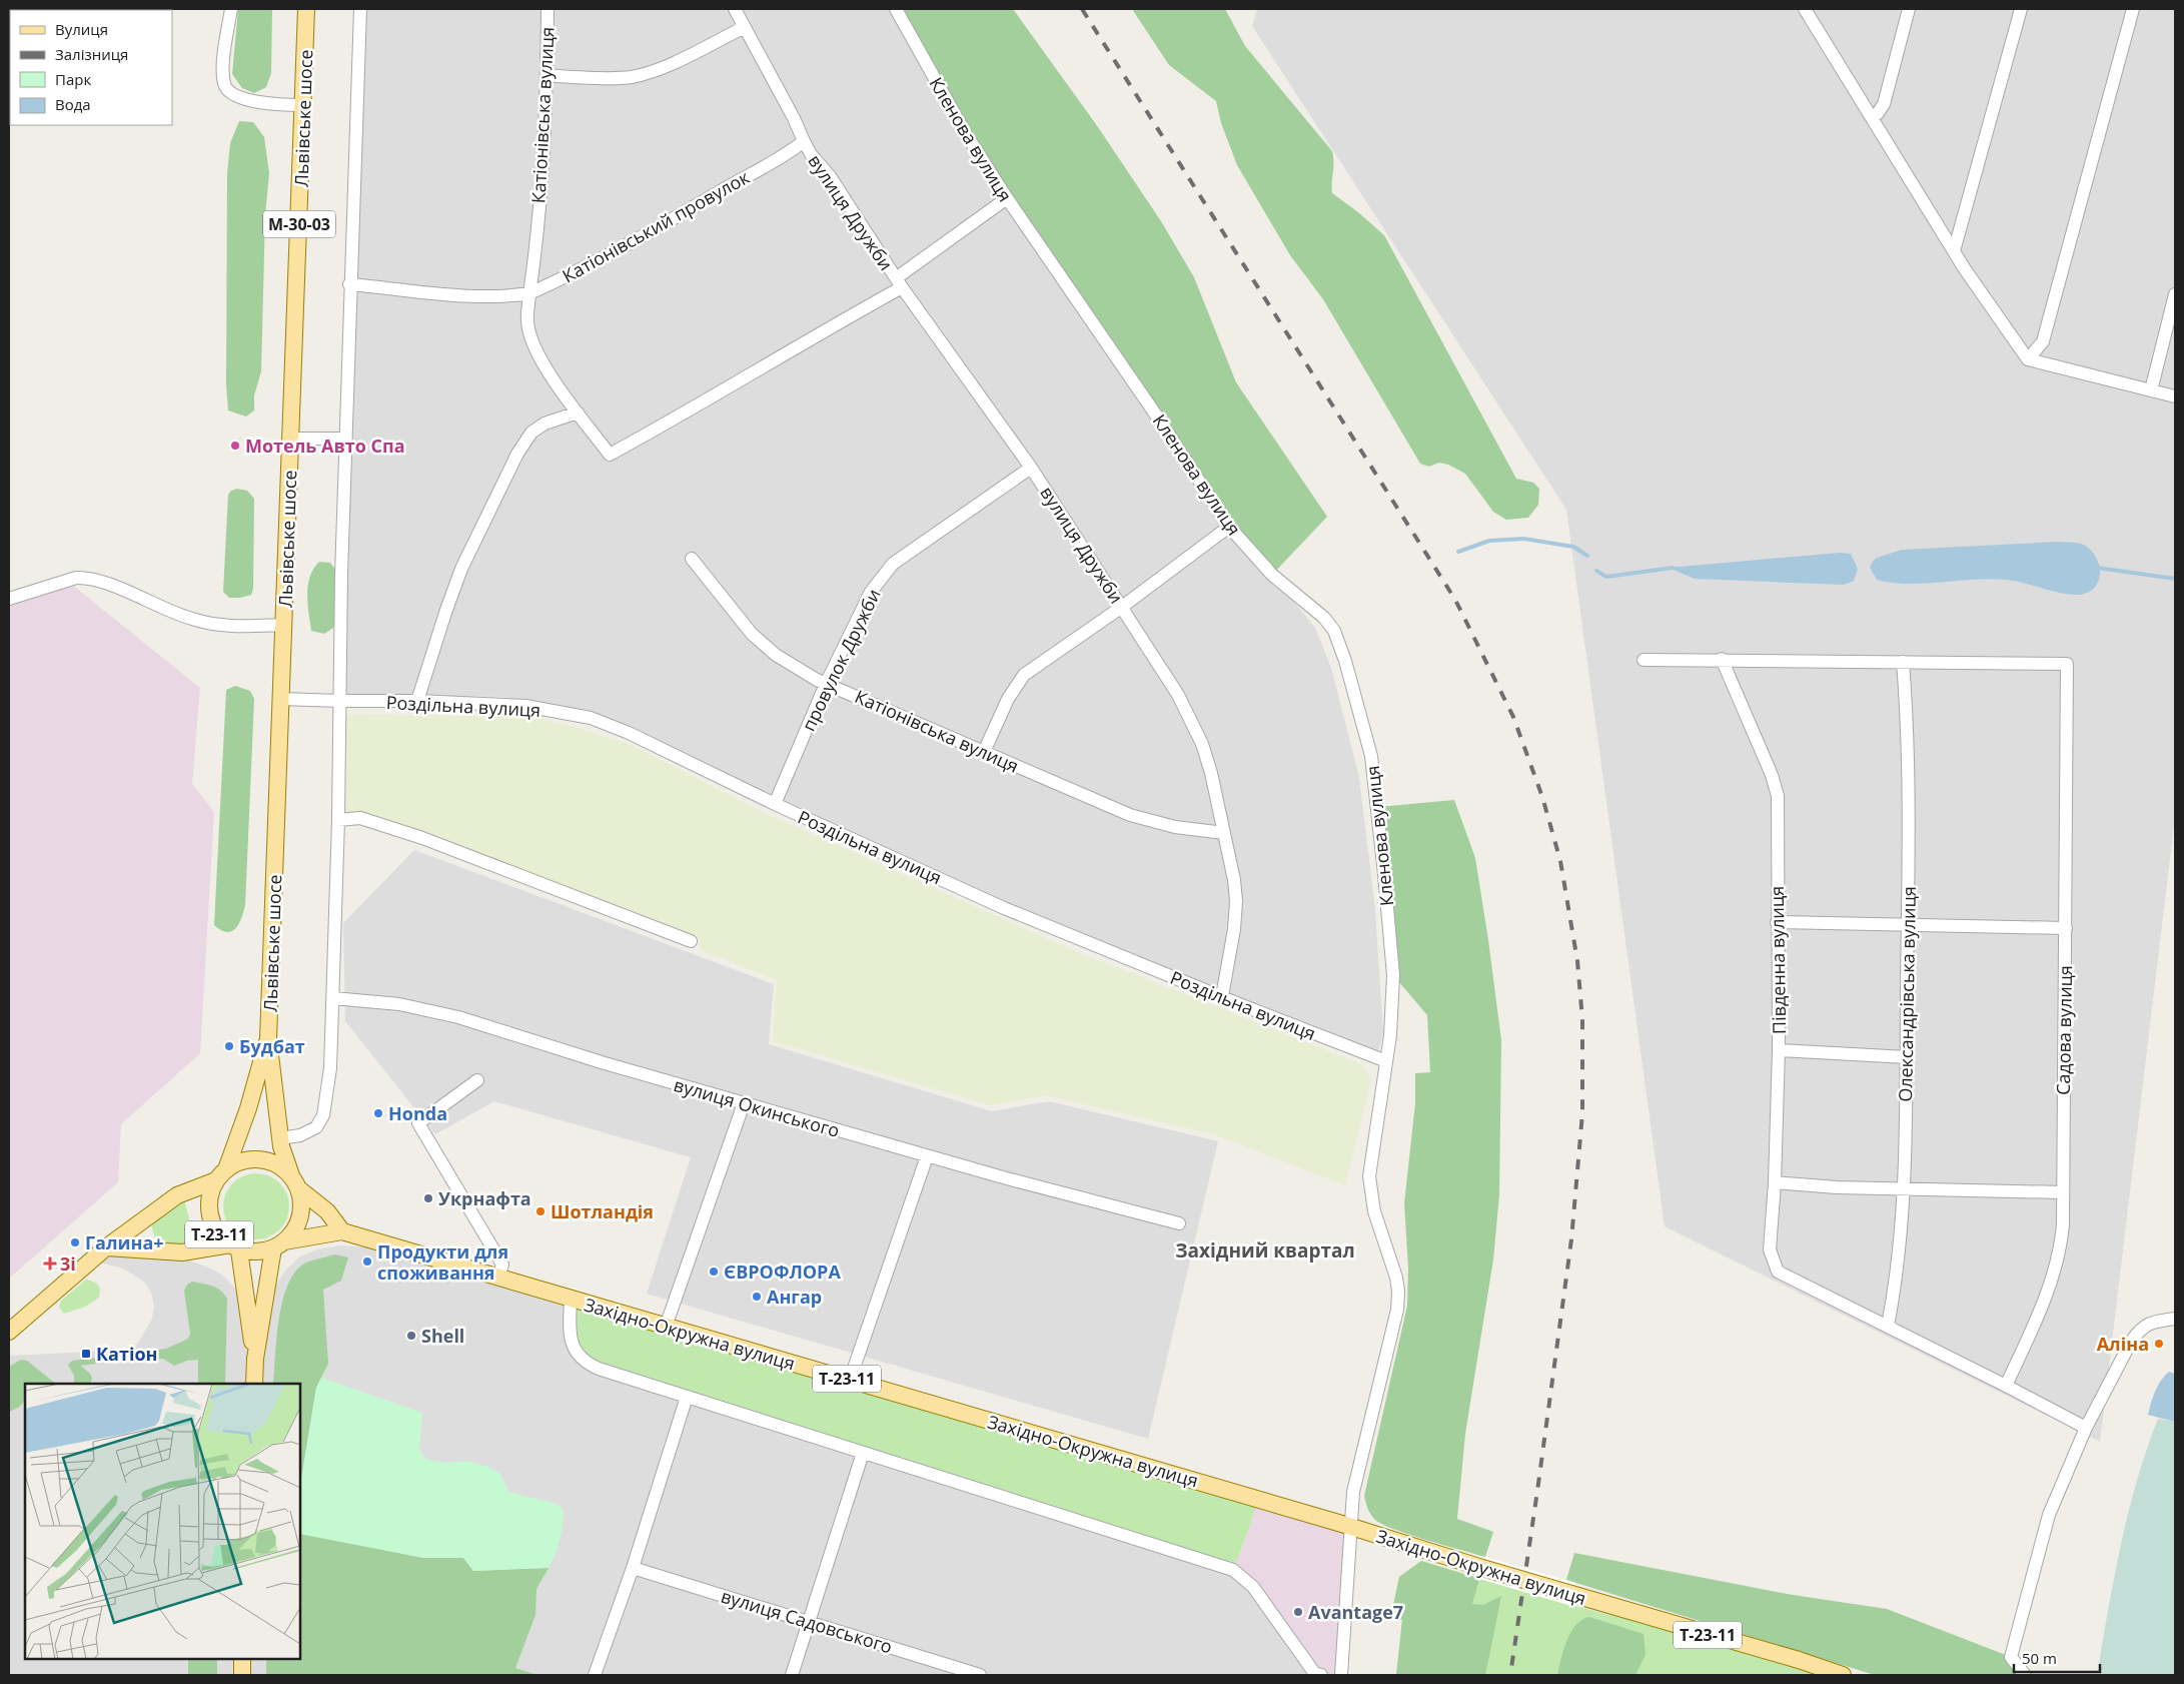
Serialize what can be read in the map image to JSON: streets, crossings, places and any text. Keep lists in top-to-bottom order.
{
  "streets": {
    "main road": [
      "Львівське шосе",
      "М-30-03",
      "Т-23-11",
      "Західно-Окружна вулиця"
    ],
    "street": [
      "Катіонівська вулиця",
      "Кленова вулиця",
      "вулиця Дружби",
      "Катіонівський провулок",
      "провулок Дружби",
      "Роздільна вулиця",
      "Південна вулиця",
      "Олександрівська вулиця",
      "Садова вулиця",
      "вулиця Окинського",
      "вулиця Садовського"
    ]
  },
  "crossings": [
    ["Катіонівська вулиця", "вулиця Дружби"],
    ["Катіонівська вулиця", "Катіонівський провулок"],
    ["Катіонівська вулиця", "провулок Дружби"],
    ["Львівське шосе", "Роздільна вулиця"],
    ["Львівське шосе", "Т-23-11"],
    ["Львівське шосе", "Західно-Окружна вулиця"],
    ["Кленова вулиця", "Роздільна вулиця"],
    ["Кленова вулиця", "Західно-Окружна вулиця"],
    ["вулиця Дружби", "Катіонівський провулок"],
    ["вулиця Дружби", "провулок Дружби"],
    ["вулиця Дружби", "Роздільна вулиця"],
    ["провулок Дружби", "Роздільна вулиця"],
    ["Південна вулиця", "Олександрівська вулиця"],
    ["Олександрівська вулиця", "Садова вулиця"],
    ["Т-23-11", "Західно-Окружна вулиця"]
  ],
  "districts": ["Західний квартал"],
  "places": {
    "other": [
      "Мотель Авто Спа",
      "Будбат",
      "Honda",
      "Укрнафта",
      "Шотландія",
      "Галина+",
      "Продукти для споживання",
      "ЄВРОФЛОРА",
      "Ангар",
      "Shell",
      "Аліна",
      "Avantage7"
    ],
    "health": ["3і"],
    "transit": ["Катіон"]
  },
  "legend": [
    "Вулиця",
    "Залізниця",
    "Парк",
    "Вода"
  ],
  "scale_bar": "50 m"
}
